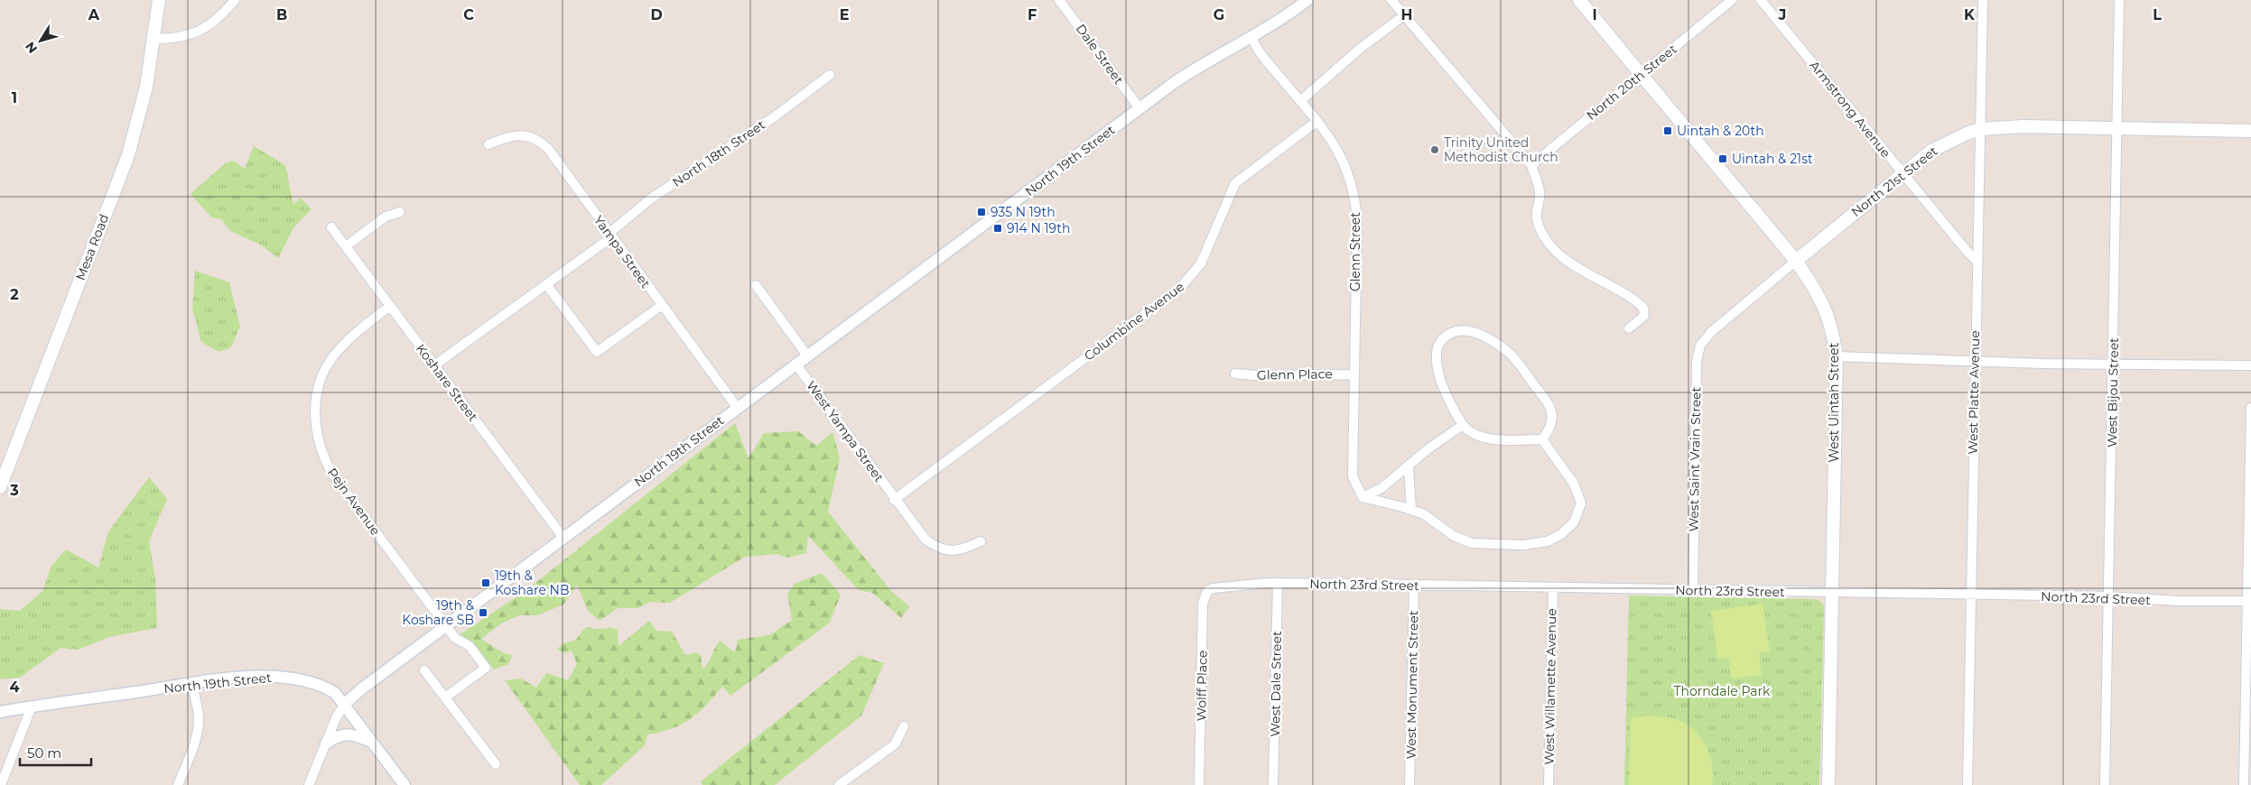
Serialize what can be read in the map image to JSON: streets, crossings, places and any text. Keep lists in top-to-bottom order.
{
  "streets": {
    "main road": ["North 21st Street", "Mesa Road", "West Uintah Street"],
    "street": [
      "Dale Street",
      "North 20th Street",
      "Armstrong Avenue",
      "North 18th Street",
      "North 19th Street",
      "Yampa Street",
      "Glenn Street",
      "Columbine Avenue",
      "Glenn Place",
      "Koshare Street",
      "West Platte Avenue",
      "West Bijou Street",
      "West Yampa Street",
      "West Saint Vrain Street",
      "Pejn Avenue",
      "North 23rd Street",
      "West Dale Street",
      "West Monument Street",
      "Wolff Place",
      "West Willamette Avenue"
    ]
  },
  "crossings": [
    ["Dale Street", "North 19th Street"],
    ["North 20th Street", "West Uintah Street"],
    ["Armstrong Avenue", "North 21st Street"],
    ["Armstrong Avenue", "West Platte Avenue"],
    ["North 18th Street", "Yampa Street"],
    ["North 18th Street", "Koshare Street"],
    ["North 19th Street", "Yampa Street"],
    ["North 19th Street", "Glenn Street"],
    ["North 19th Street", "Koshare Street"],
    ["North 19th Street", "West Yampa Street"],
    ["North 19th Street", "Pejn Avenue"],
    ["North 21st Street", "West Platte Avenue"],
    ["North 21st Street", "West Bijou Street"],
    ["North 21st Street", "West Uintah Street"],
    ["North 21st Street", "West Saint Vrain Street"],
    ["Glenn Street", "Columbine Avenue"],
    ["Glenn Street", "Glenn Place"],
    ["Columbine Avenue", "West Yampa Street"],
    ["Koshare Street", "Pejn Avenue"],
    ["West Platte Avenue", "North 23rd Street"],
    ["West Bijou Street", "North 23rd Street"],
    ["West Uintah Street", "North 23rd Street"],
    ["West Saint Vrain Street", "North 23rd Street"],
    ["North 23rd Street", "West Dale Street"],
    ["North 23rd Street", "West Monument Street"],
    ["North 23rd Street", "Wolff Place"],
    ["North 23rd Street", "West Willamette Avenue"]
  ],
  "parks": ["Thorndale Park"],
  "places": {
    "transit": [
      "Uintah & 20th",
      "Uintah & 21st",
      "935 N 19th",
      "914 N 19th",
      "19th & Koshare NB",
      "19th & Koshare SB"
    ],
    "other": ["Trinity United Methodist Church"]
  },
  "scale_bar": "50 m",
  "north": "bottom left",
  "grid": {
    "columns": [
      "A",
      "B",
      "C",
      "D",
      "E",
      "F",
      "G",
      "H",
      "I",
      "J",
      "K",
      "L"
    ],
    "rows": [
      "1",
      "2",
      "3",
      "4"
    ]
  }
}
